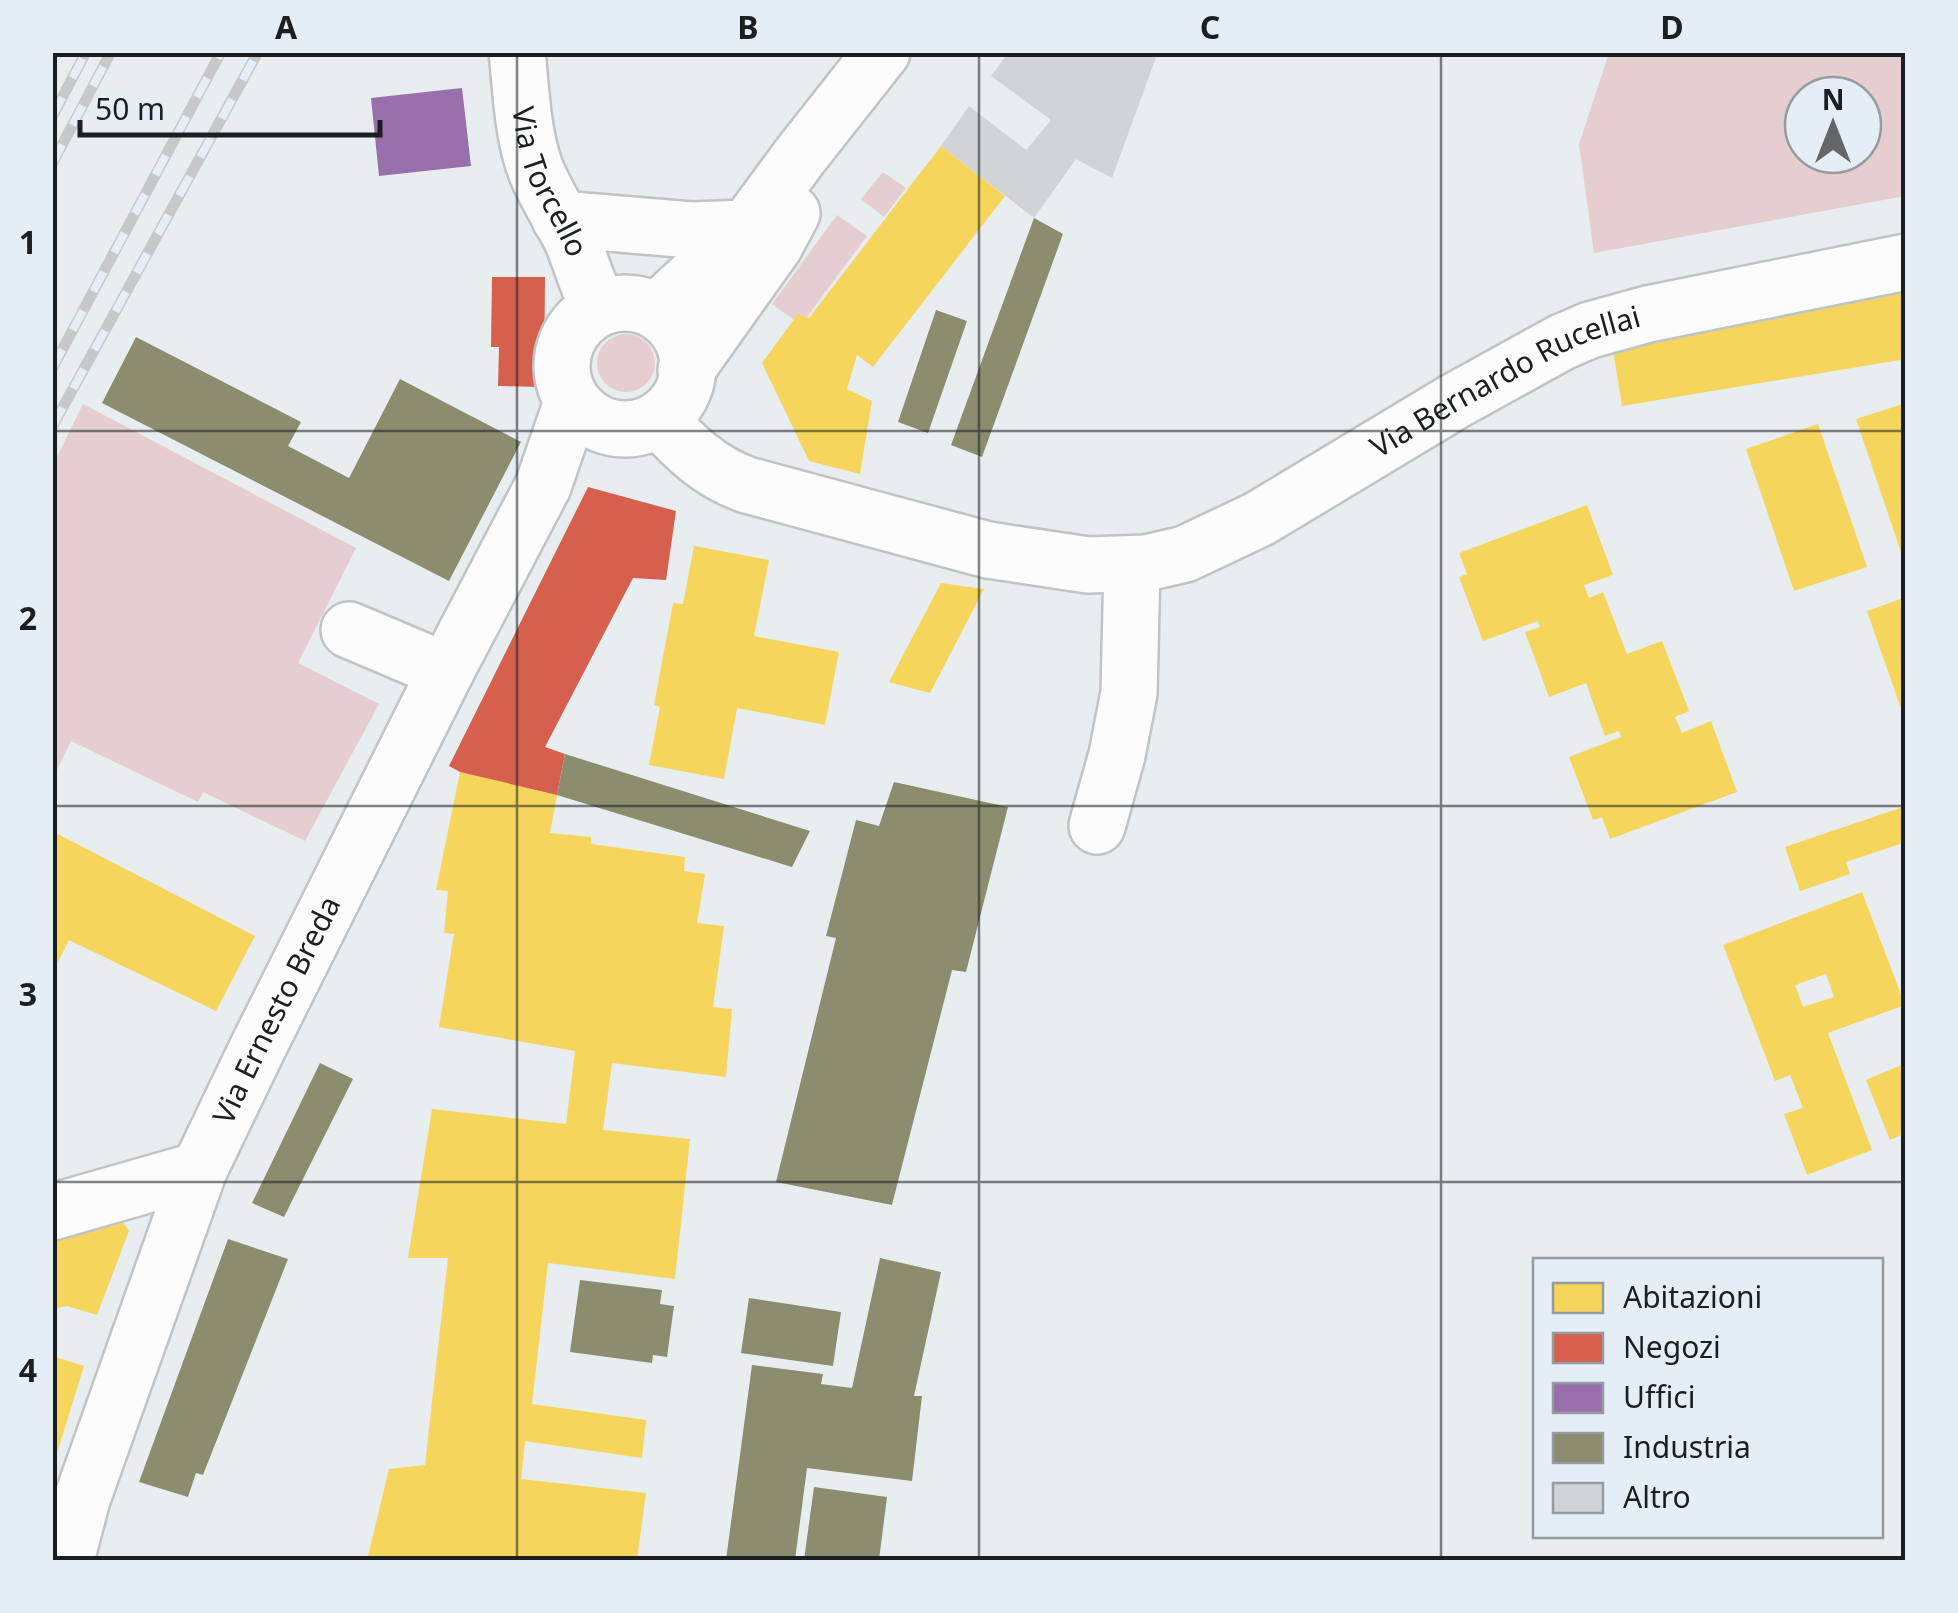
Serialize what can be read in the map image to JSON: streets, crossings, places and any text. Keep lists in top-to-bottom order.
{
  "streets": {
    "street": ["Via Torcello", "Via Bernardo Rucellai", "Via Ernesto Breda"]
  },
  "crossings": [
    ["Via Torcello", "Via Bernardo Rucellai"],
    ["Via Torcello", "Via Ernesto Breda"],
    ["Via Bernardo Rucellai", "Via Ernesto Breda"]
  ],
  "legend": [
    "Abitazioni",
    "Negozi",
    "Uffici",
    "Industria",
    "Altro"
  ],
  "scale_bar": "50 m",
  "north": "top",
  "grid": {
    "columns": [
      "A",
      "B",
      "C",
      "D"
    ],
    "rows": [
      "1",
      "2",
      "3",
      "4"
    ]
  }
}
